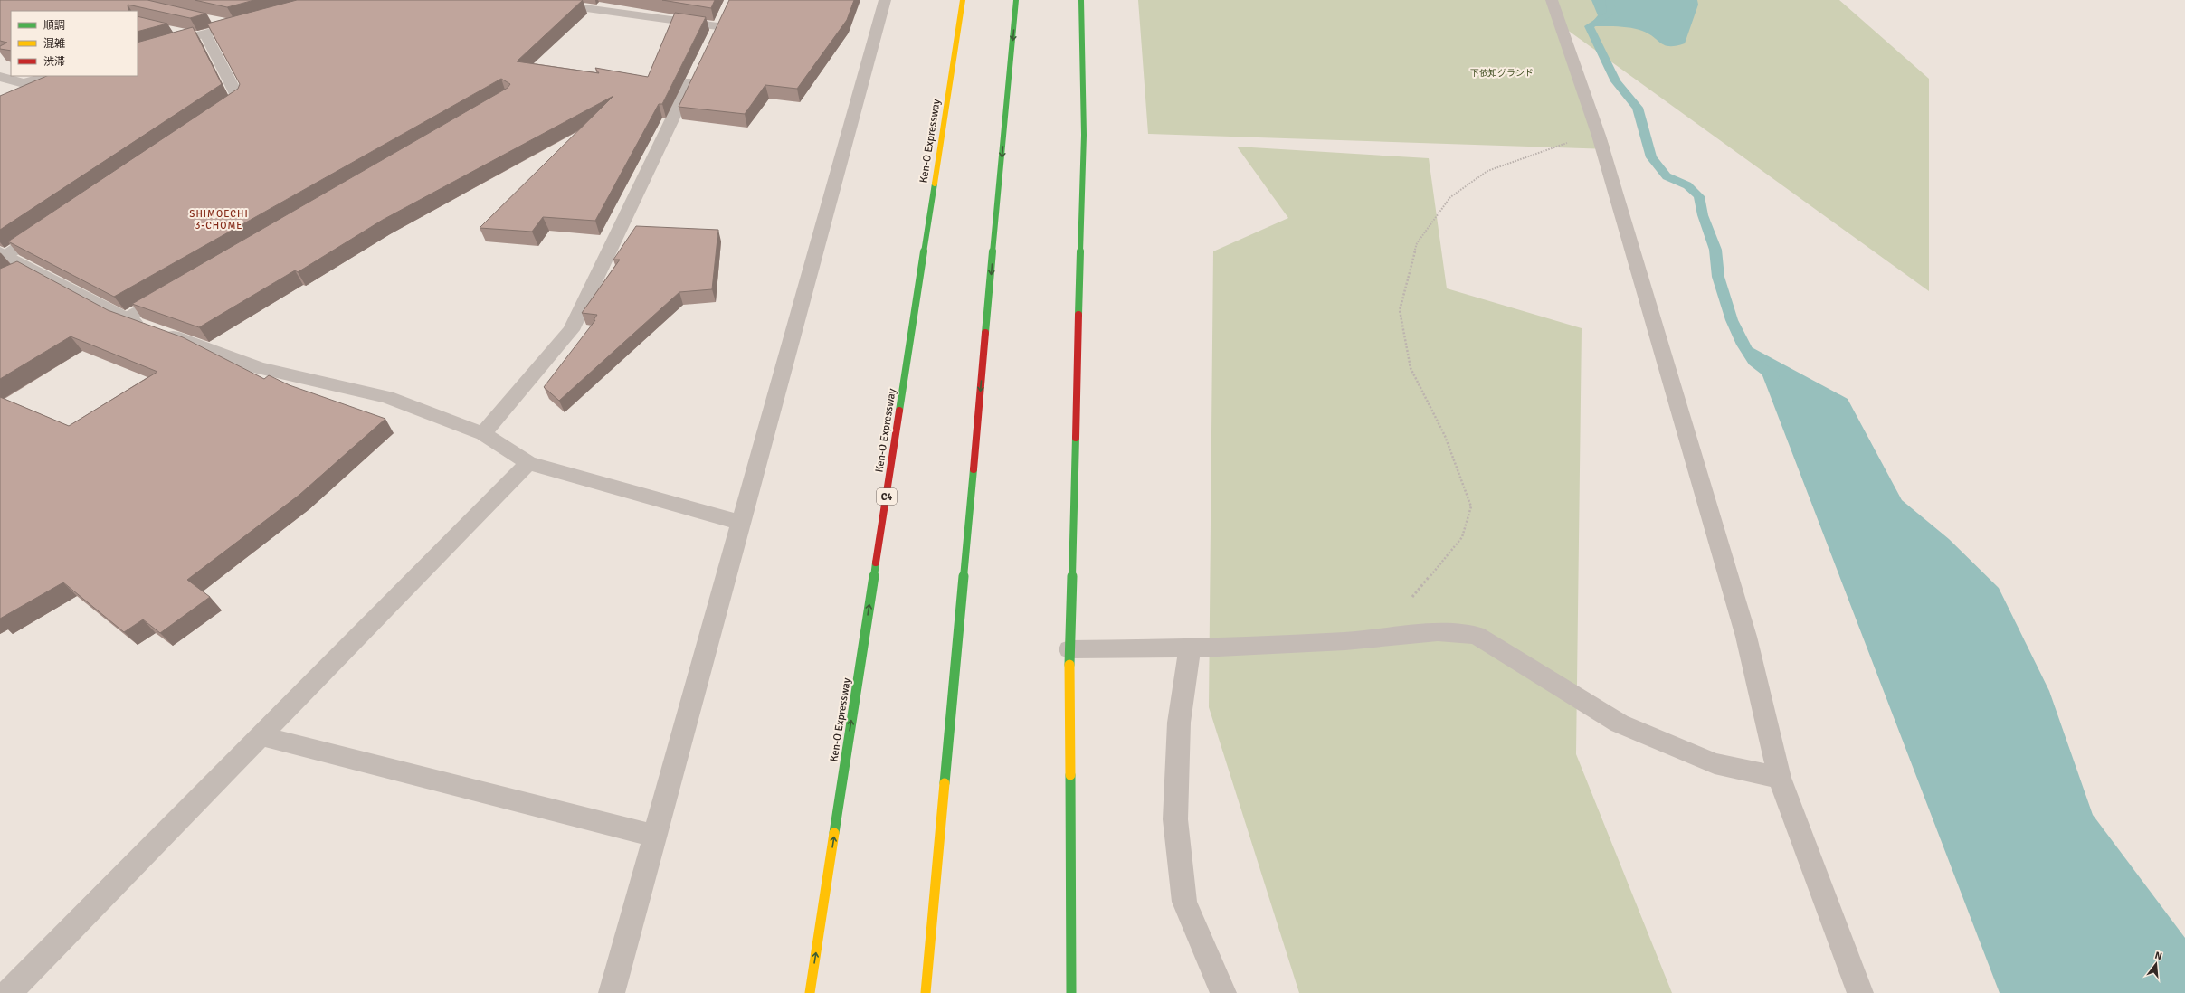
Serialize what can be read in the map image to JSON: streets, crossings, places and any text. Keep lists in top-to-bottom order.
{
  "streets": {
    "main road": ["Ken-O Expressway", "C4"]
  },
  "districts": ["SHIMOECHI 3-CHOME"],
  "parks": ["下依知グランド"],
  "legend": ["順調", "混雑", "渋滞"],
  "north": "top"
}
